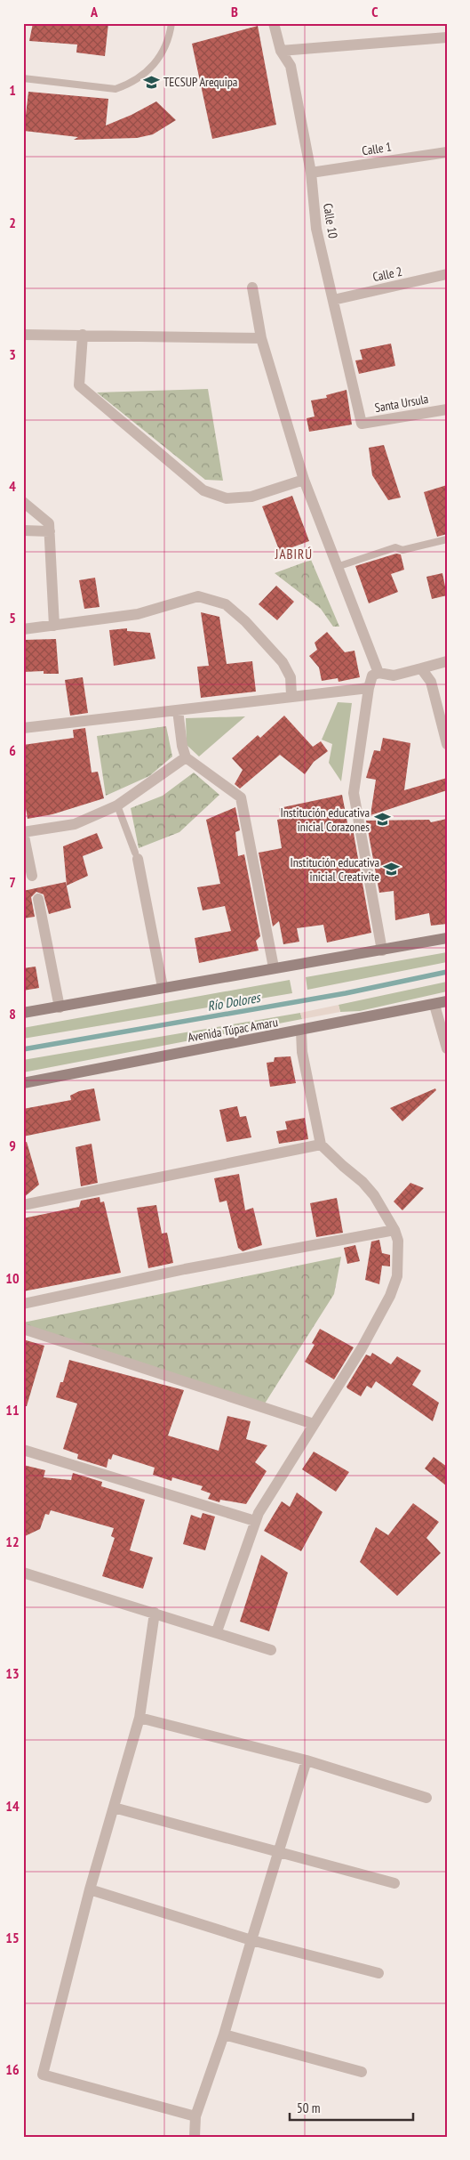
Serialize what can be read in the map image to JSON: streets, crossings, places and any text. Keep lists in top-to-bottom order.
{
  "streets": {
    "street": [
      "Calle 1",
      "Calle 10",
      "Calle 2",
      "Santa Ursula",
      "Avenida Túpac Amaru"
    ]
  },
  "crossings": [
    ["Calle 1", "Calle 10"],
    ["Calle 10", "Calle 2"],
    ["Calle 10", "Santa Ursula"]
  ],
  "districts": ["JABIRÚ"],
  "water": ["Río Dolores"],
  "places": {
    "school or university": ["TECSUP Arequipa", "Institución educativa inicial Corazones", "Institución educativa inicial Creativite"]
  },
  "scale_bar": "50 m",
  "grid": {
    "columns": ["A", "B", "C"],
    "rows": [
      "1",
      "2",
      "3",
      "4",
      "5",
      "6",
      "7",
      "8",
      "9",
      "10",
      "11",
      "12",
      "13",
      "14",
      "15",
      "16"
    ]
  }
}
